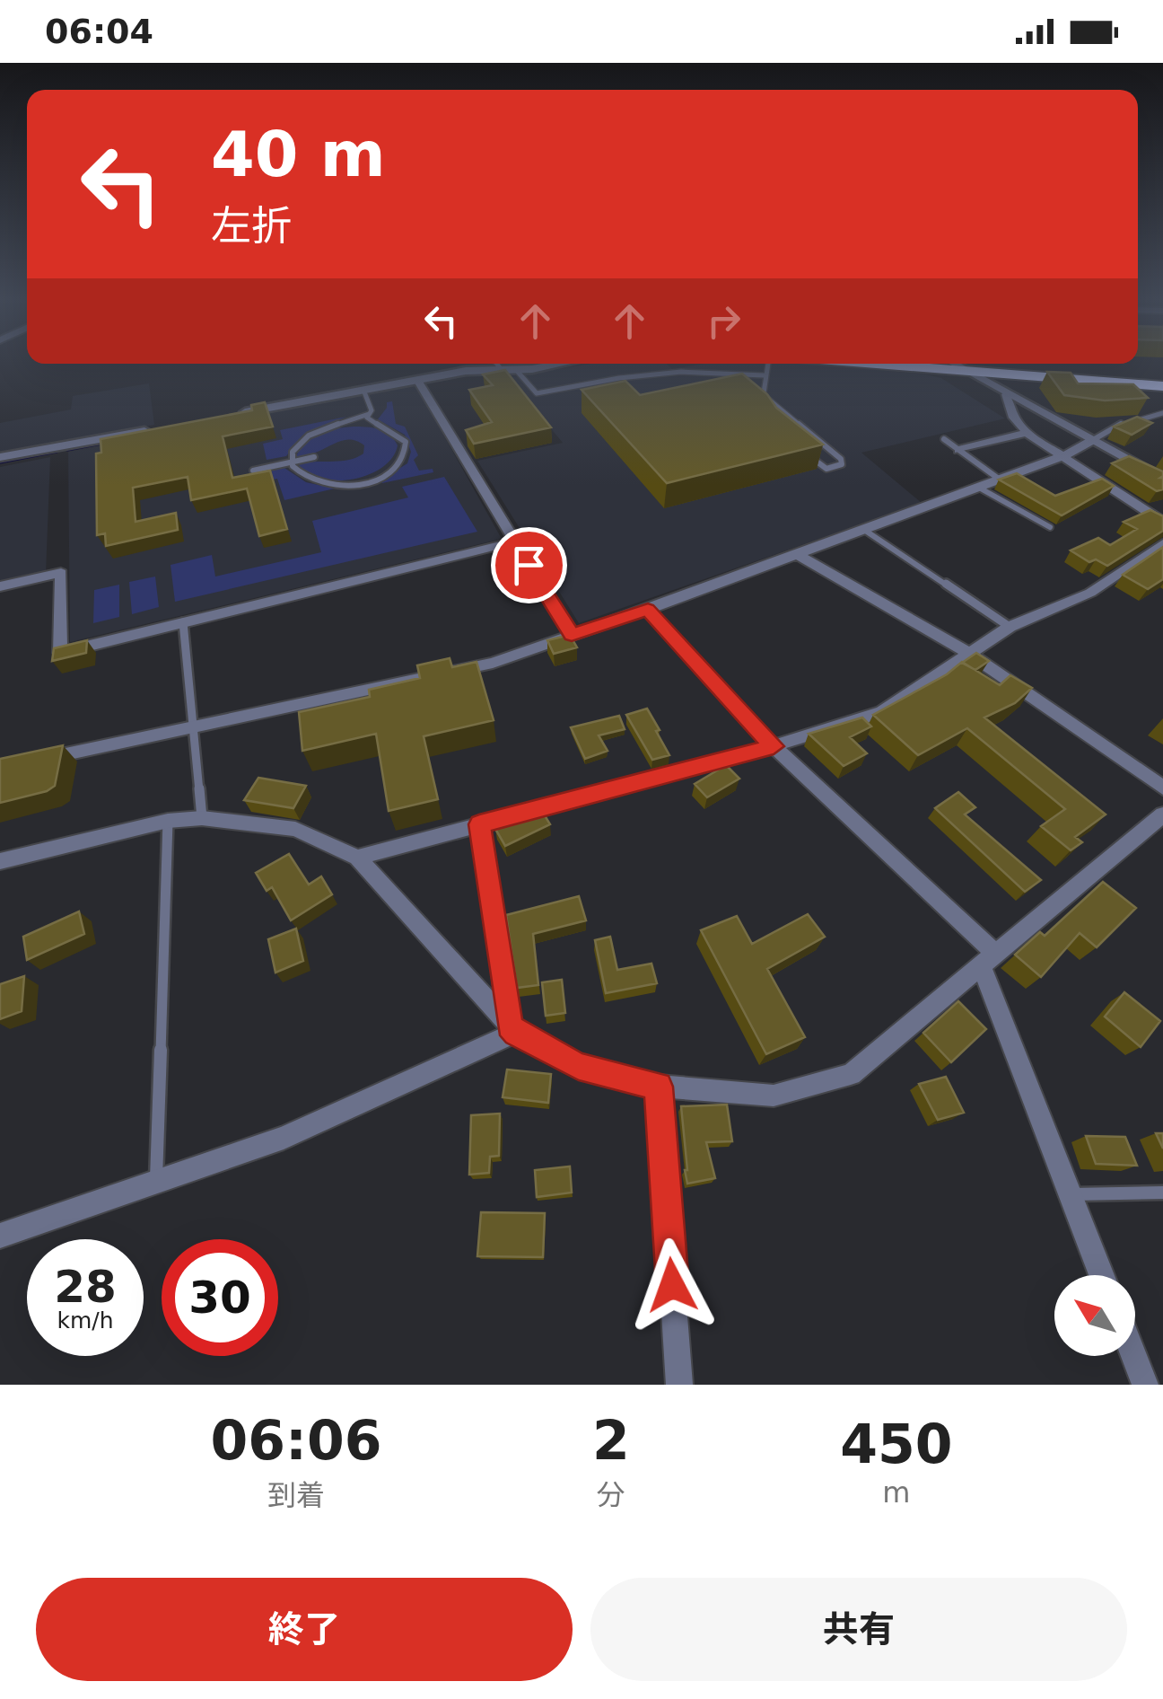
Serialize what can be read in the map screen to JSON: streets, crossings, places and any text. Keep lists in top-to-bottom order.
{
  "north": "top left",
  "page": {
    "status": "06:04",
    "turn": ["40 m", "左折"],
    "speed": "28 km/h",
    "limit": "30",
    "eta": [
      "06:06",
      "到着",
      "2",
      "分",
      "450",
      "m"
    ],
    "buttons": ["終了", "共有"]
  }
}
